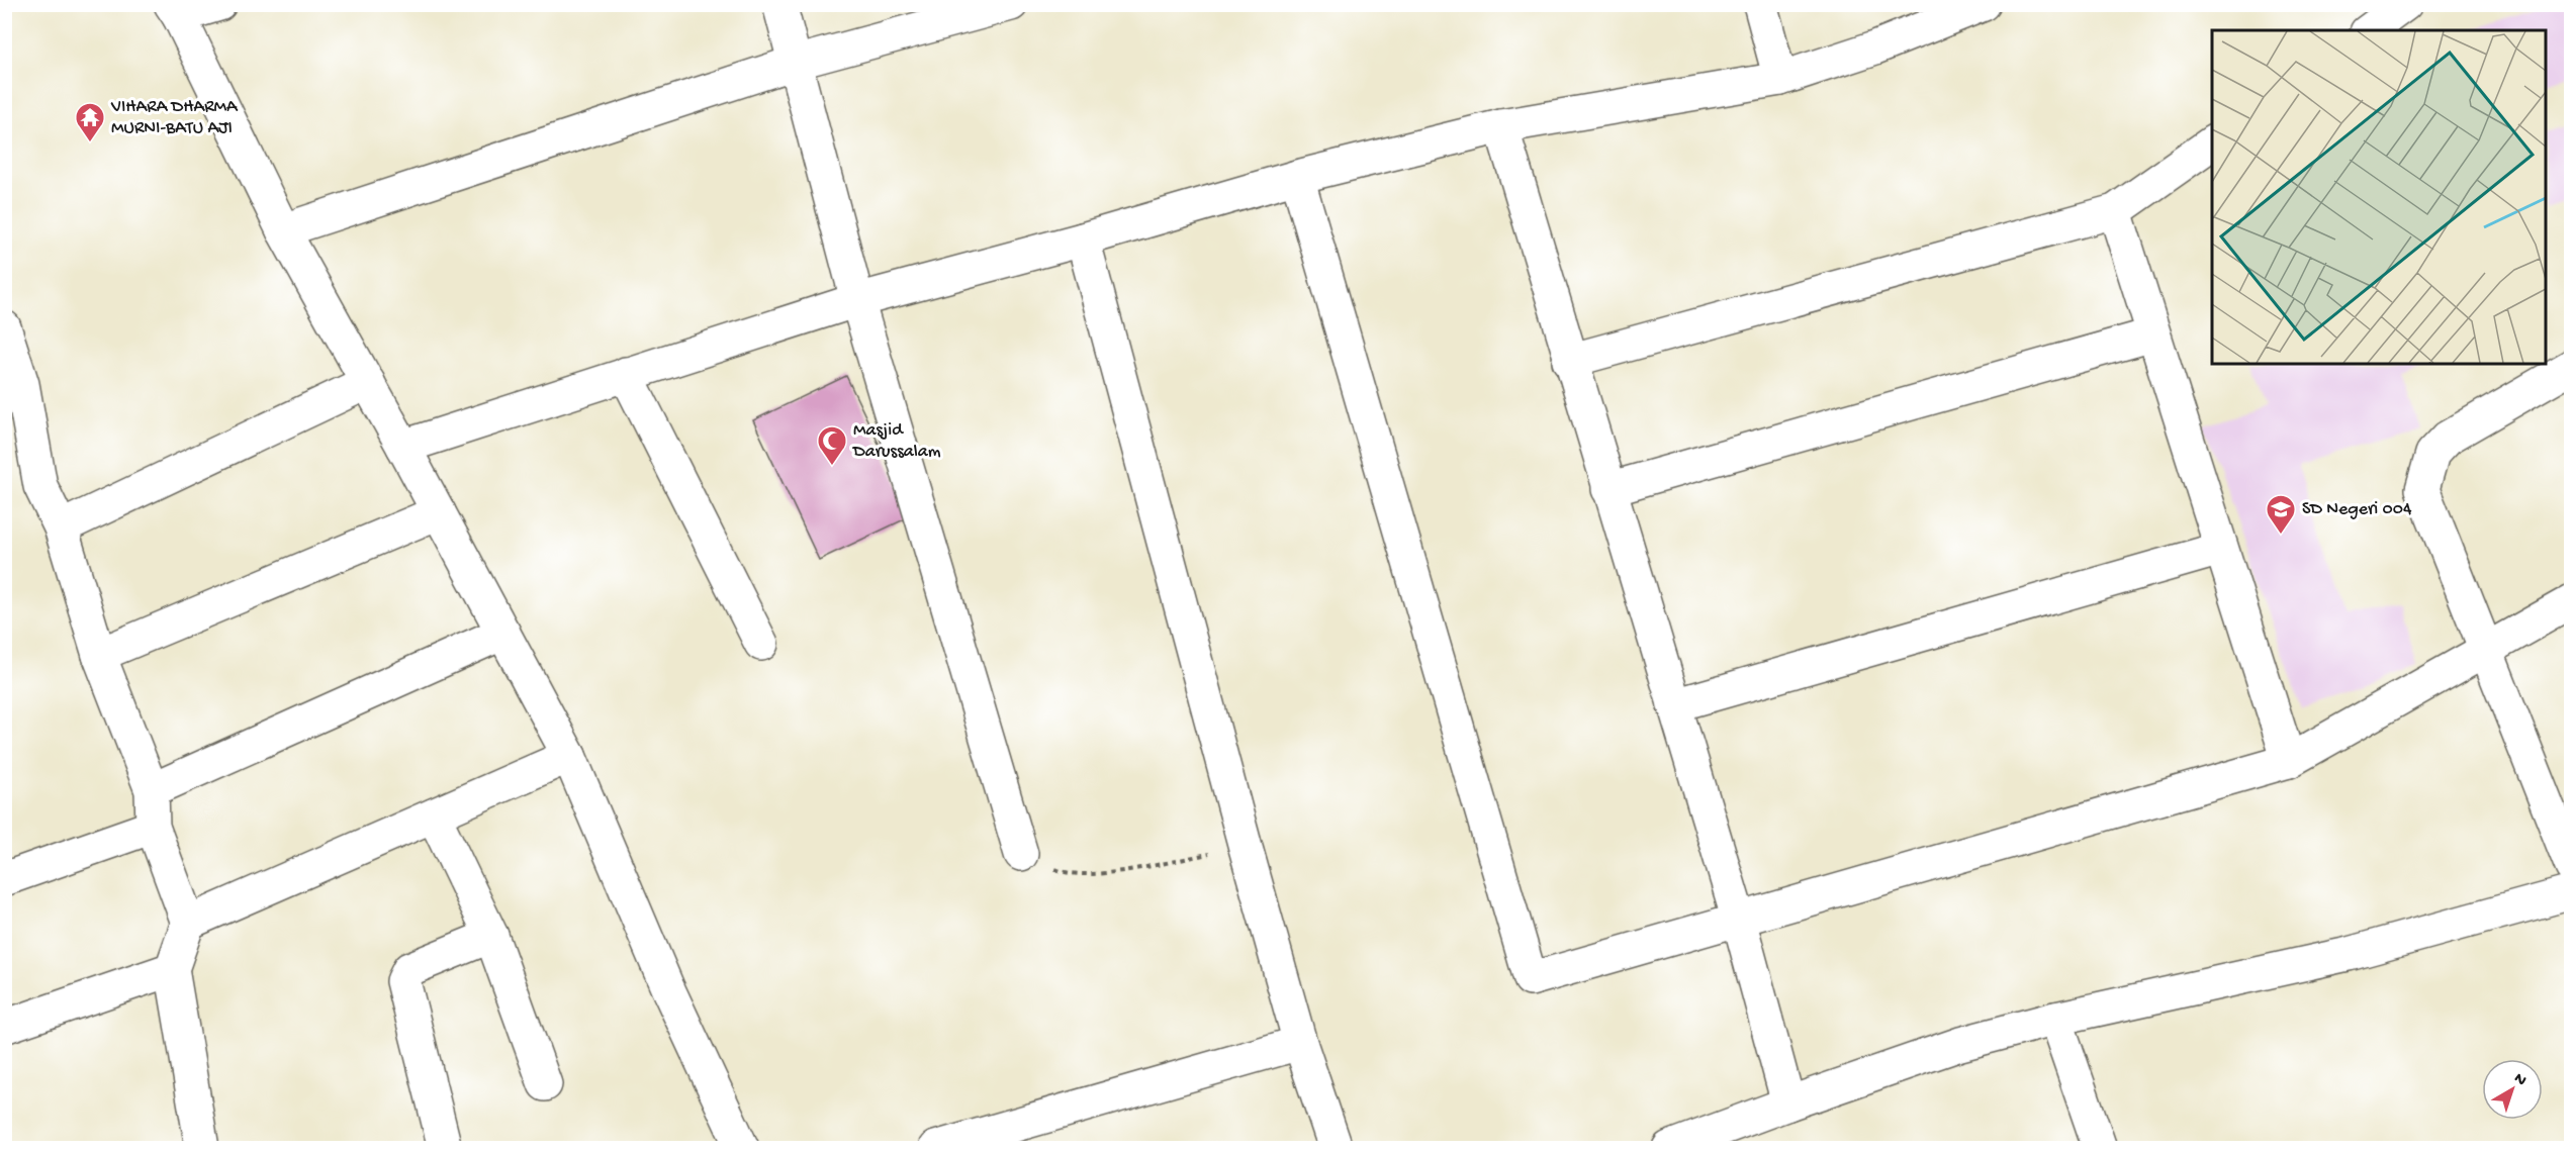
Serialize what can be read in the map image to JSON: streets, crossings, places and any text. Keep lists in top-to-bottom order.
{
  "places": {
    "temple": ["VIHARA DHARMA MURNI-BATU AJI"],
    "mosque": ["Masjid Darussalam"],
    "school or university": ["SD Negeri 004"]
  },
  "north": "top right"
}
